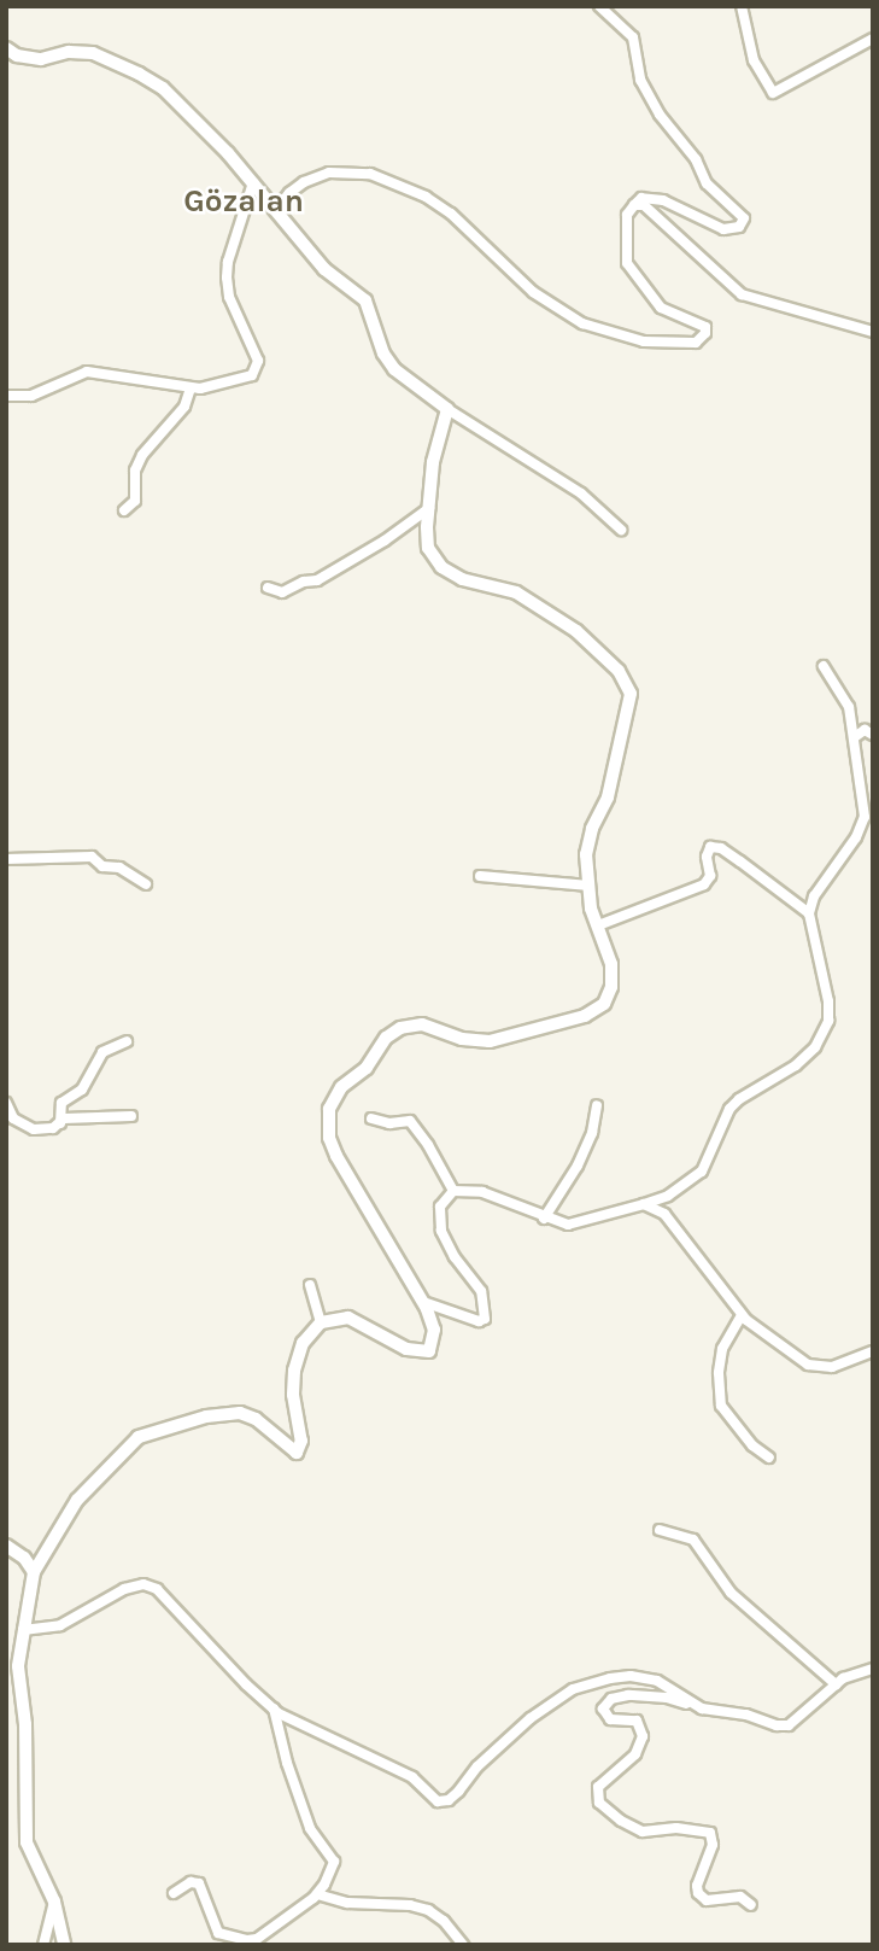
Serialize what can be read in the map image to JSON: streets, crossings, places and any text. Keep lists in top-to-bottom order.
{
  "districts": ["Gözalan"]
}
